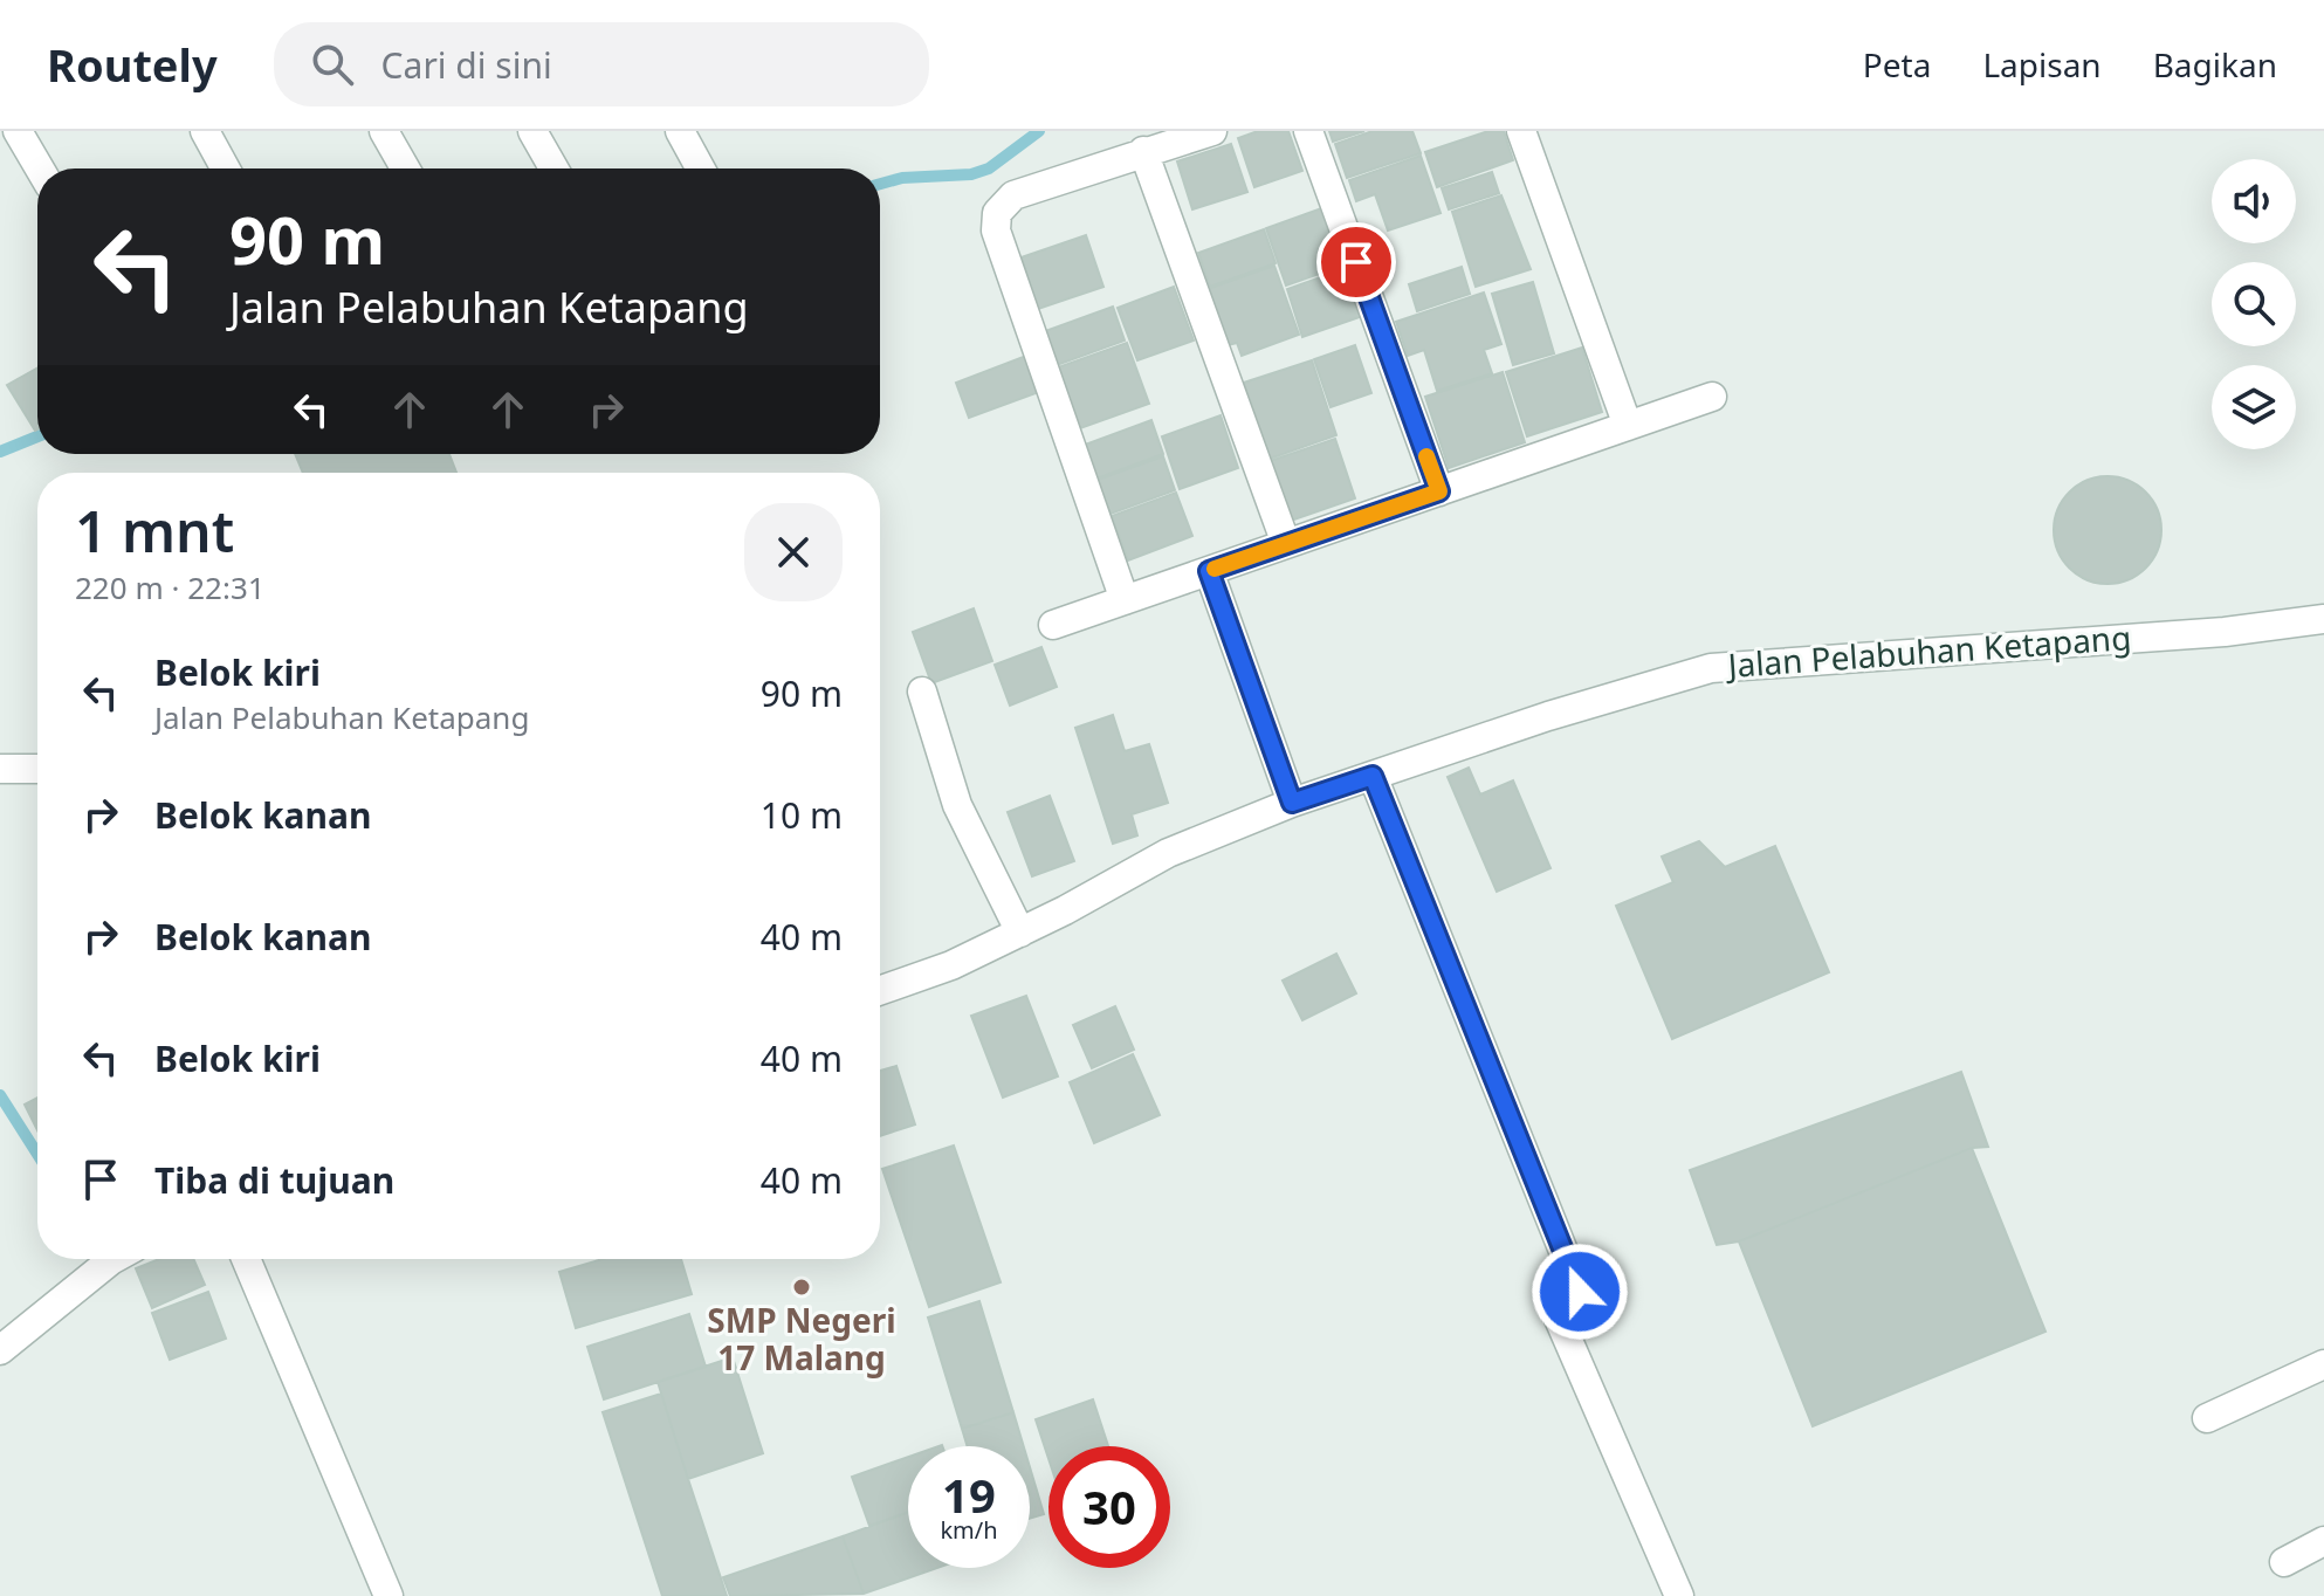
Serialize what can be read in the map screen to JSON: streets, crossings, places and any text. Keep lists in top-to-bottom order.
{
  "streets": {
    "street": ["Jalan Pelabuhan Ketapang"]
  },
  "places": ["SMP Negeri 17 Malang"],
  "page": {
    "header": "Routely",
    "search": "Cari di sini",
    "nav": ["Peta", "Lapisan", "Bagikan"],
    "turn": ["90 m", "Jalan Pelabuhan Ketapang"],
    "heading": ["1 mnt", "220 m · 22:31"],
    "list": [
      {
        "name": "Belok kiri",
        "note": "Jalan Pelabuhan Ketapang",
        "value": "90 m"
      },
      {
        "name": "Belok kanan",
        "value": "10 m"
      },
      {
        "name": "Belok kanan",
        "value": "40 m"
      },
      {
        "name": "Belok kiri",
        "value": "40 m"
      },
      {
        "name": "Tiba di tujuan",
        "value": "40 m"
      }
    ],
    "speed": "19 km/h",
    "limit": "30"
  }
}
